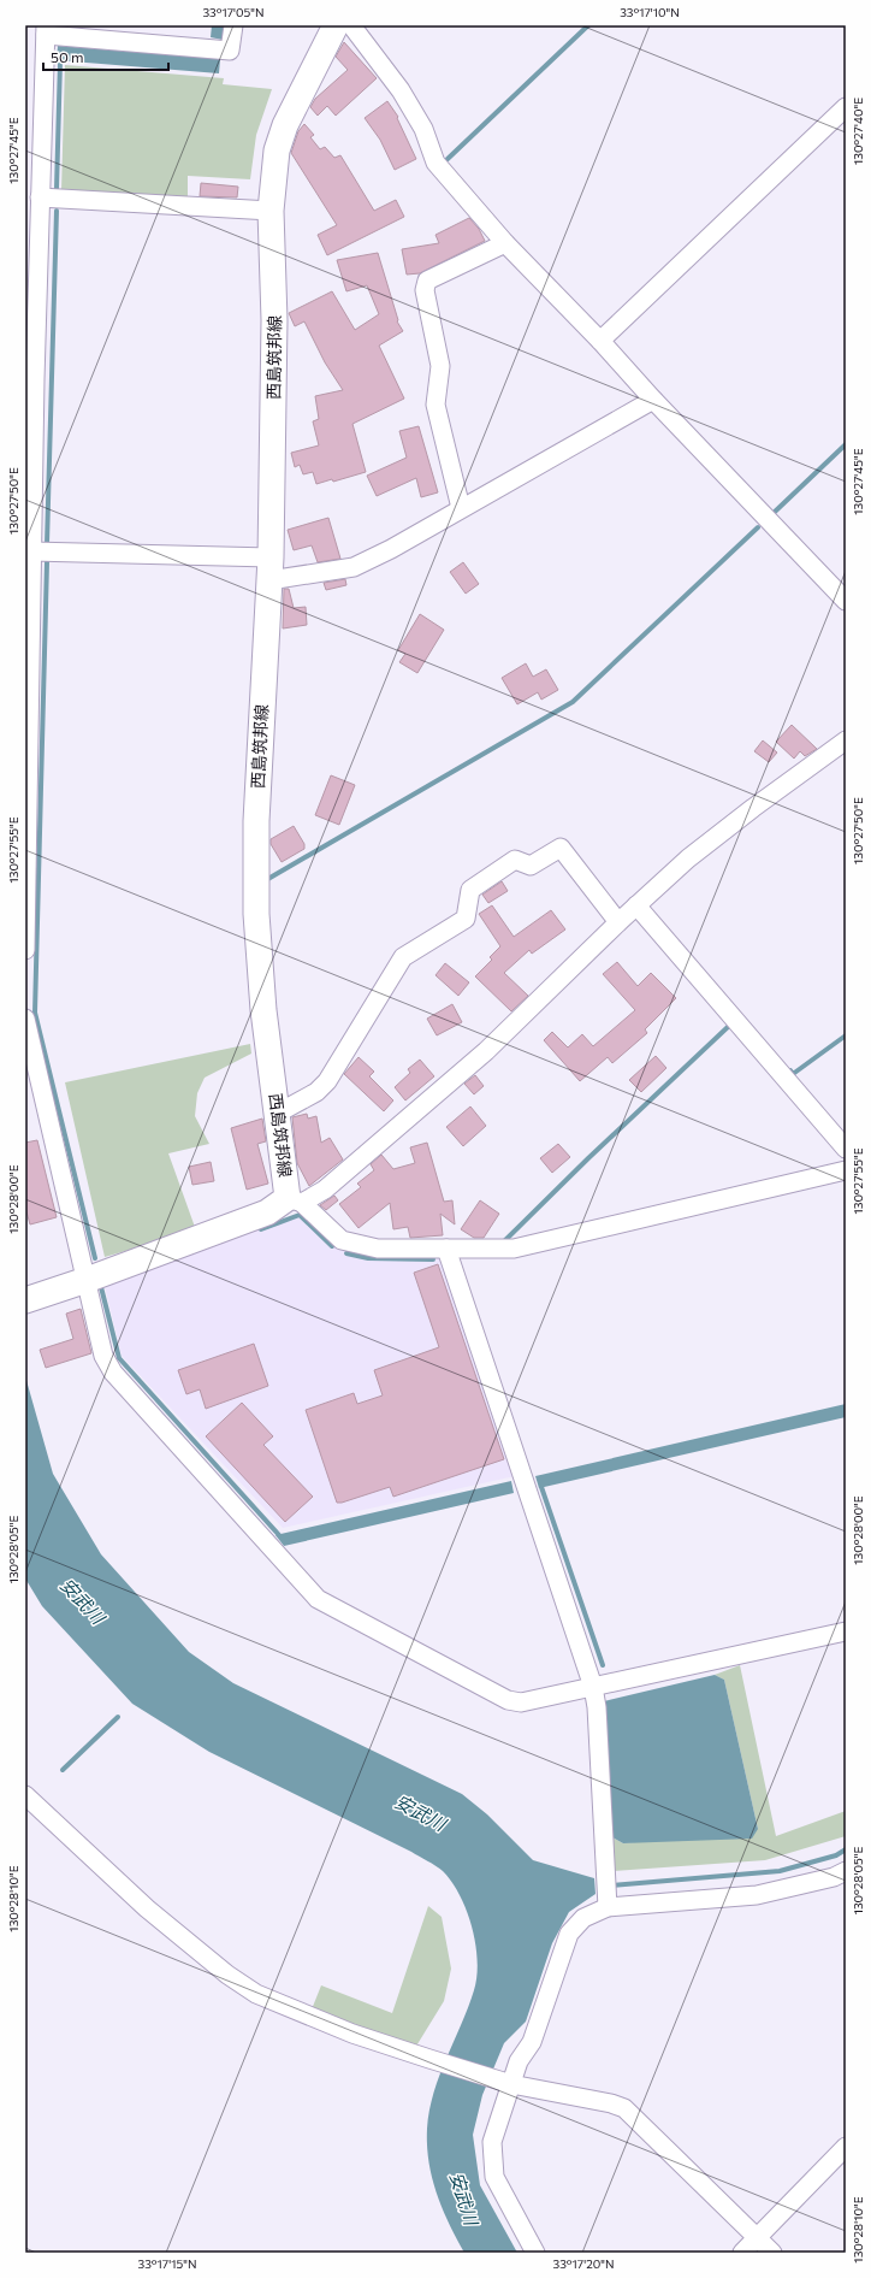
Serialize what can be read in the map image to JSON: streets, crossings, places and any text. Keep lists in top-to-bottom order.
{
  "streets": {
    "main road": ["西島筑邦線"]
  },
  "water": ["安武川"],
  "scale_bar": "50 m",
  "coordinates": [
    "33°17'05\"N",
    "33°17'10\"N",
    "130°27'40\"E",
    "130°27'45\"E",
    "130°27'50\"E",
    "130°27'55\"E",
    "130°28'00\"E",
    "130°28'05\"E",
    "130°28'10\"E",
    "33°17'15\"N",
    "33°17'20\"N"
  ]
}
